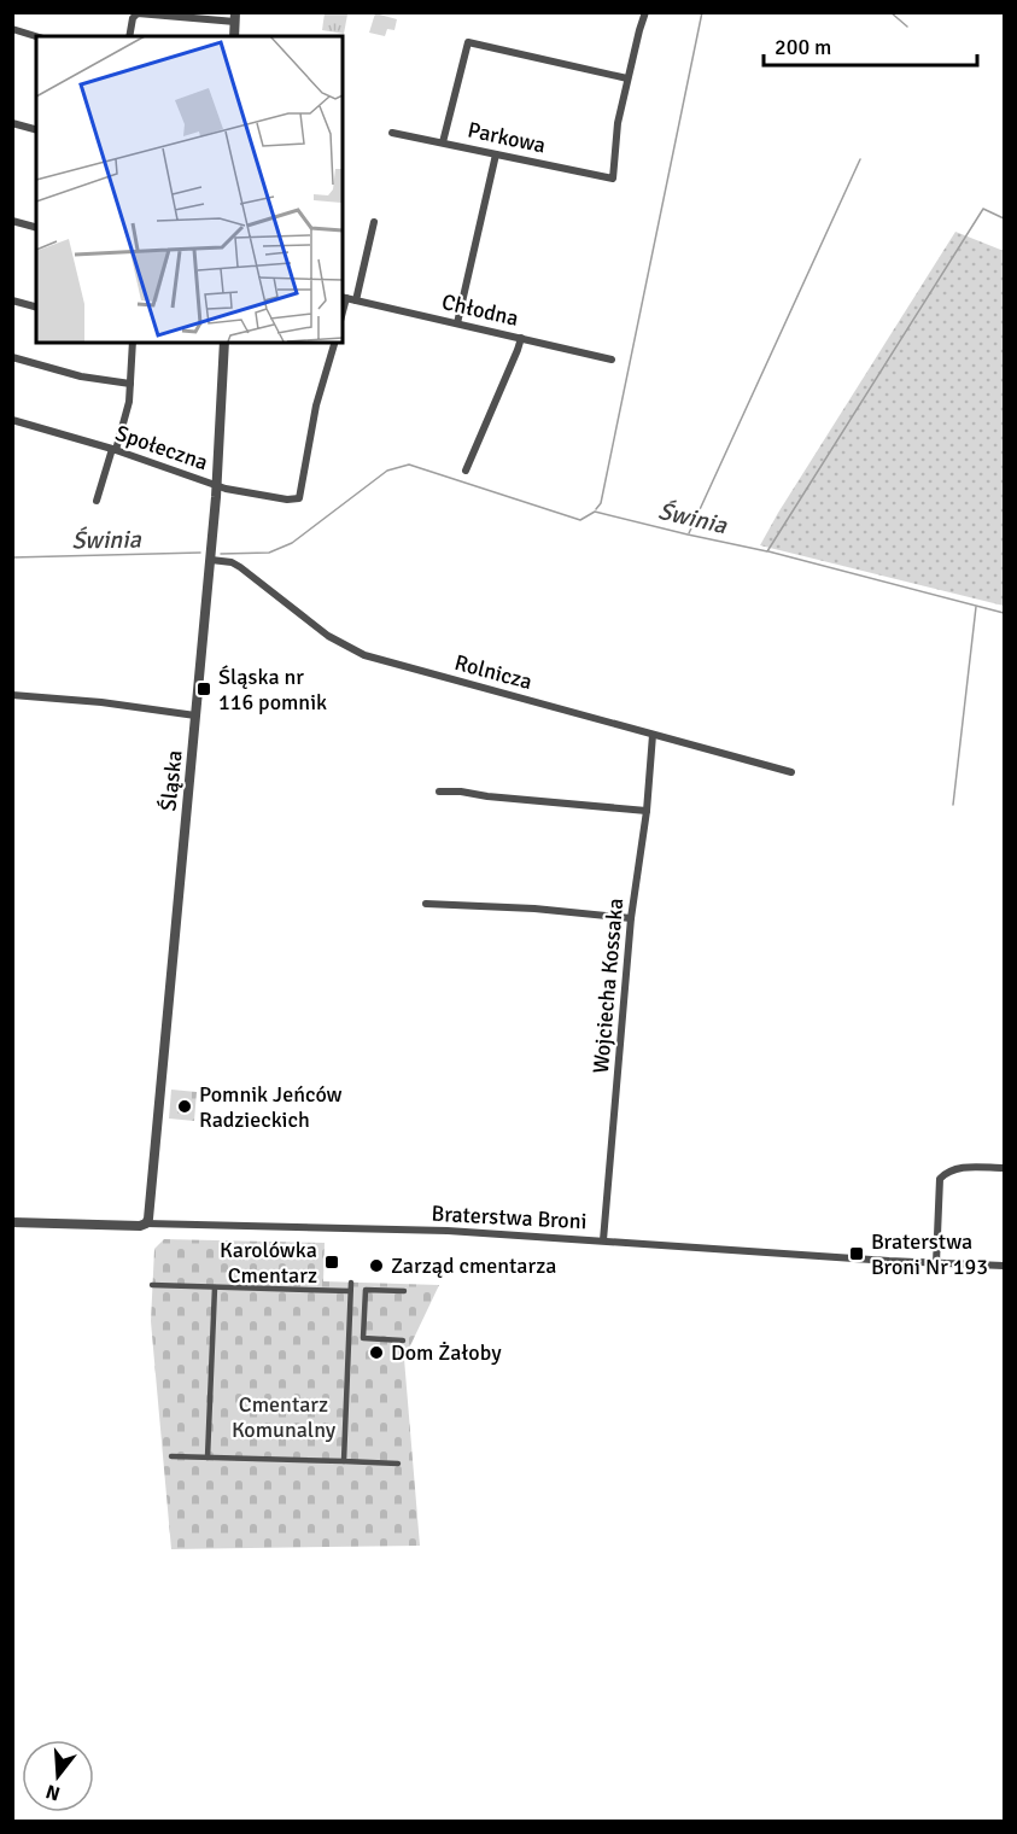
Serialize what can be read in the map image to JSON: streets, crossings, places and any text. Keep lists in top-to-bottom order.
{
  "streets": {
    "street": [
      "Parkowa",
      "Chłodna",
      "Społeczna",
      "Rolnicza",
      "Śląska",
      "Wojciecha Kossaka",
      "Braterstwa Broni"
    ]
  },
  "crossings": [
    ["Społeczna", "Śląska"],
    ["Rolnicza", "Śląska"],
    ["Rolnicza", "Wojciecha Kossaka"],
    ["Śląska", "Braterstwa Broni"],
    ["Wojciecha Kossaka", "Braterstwa Broni"]
  ],
  "water": ["Świnia"],
  "parks": ["Cmentarz Komunalny"],
  "places": {
    "transit": ["Śląska nr 116 pomnik", "Braterstwa Broni Nr 193", "Karolówka Cmentarz"],
    "other": ["Pomnik Jeńców Radzieckich", "Zarząd cmentarza", "Dom Żałoby"]
  },
  "scale_bar": "200 m",
  "north": "bottom"
}
